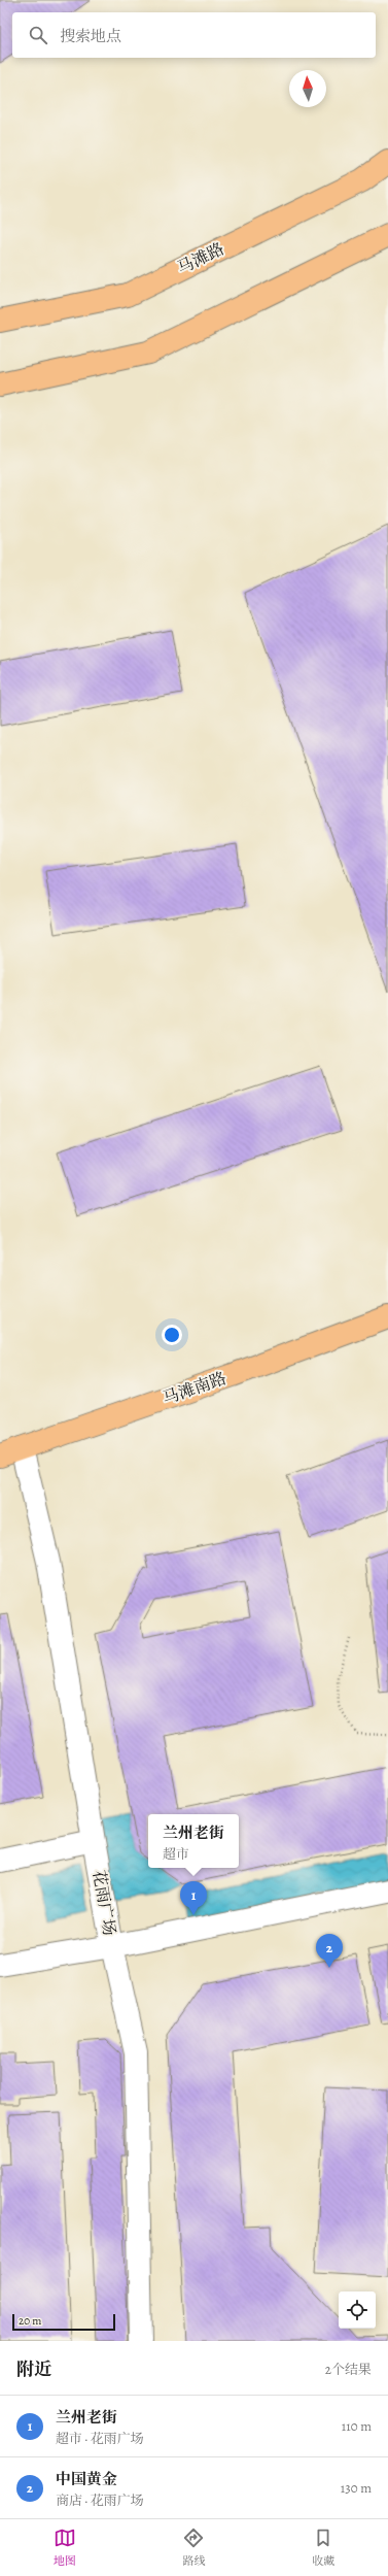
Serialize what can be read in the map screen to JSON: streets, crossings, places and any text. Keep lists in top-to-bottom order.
{
  "streets": {
    "main road": ["马滩路", "马滩南路"],
    "street": ["花雨广场"]
  },
  "crossings": [
    ["马滩南路", "花雨广场"]
  ],
  "scale_bar": "20 m",
  "north": "top",
  "page": {
    "search": "搜索地点",
    "popup": ["兰州老街", "超市"],
    "pins": ["1", "2"],
    "scale": "20 m",
    "heading": ["附近", "2个结果"],
    "list": [
      {
        "mark": "1",
        "name": "兰州老街",
        "note": "超市 · 花雨广场",
        "value": "110 m"
      },
      {
        "mark": "2",
        "name": "中国黄金",
        "note": "商店 · 花雨广场",
        "value": "130 m"
      }
    ],
    "nav": ["地图", "路线", "收藏"]
  }
}
